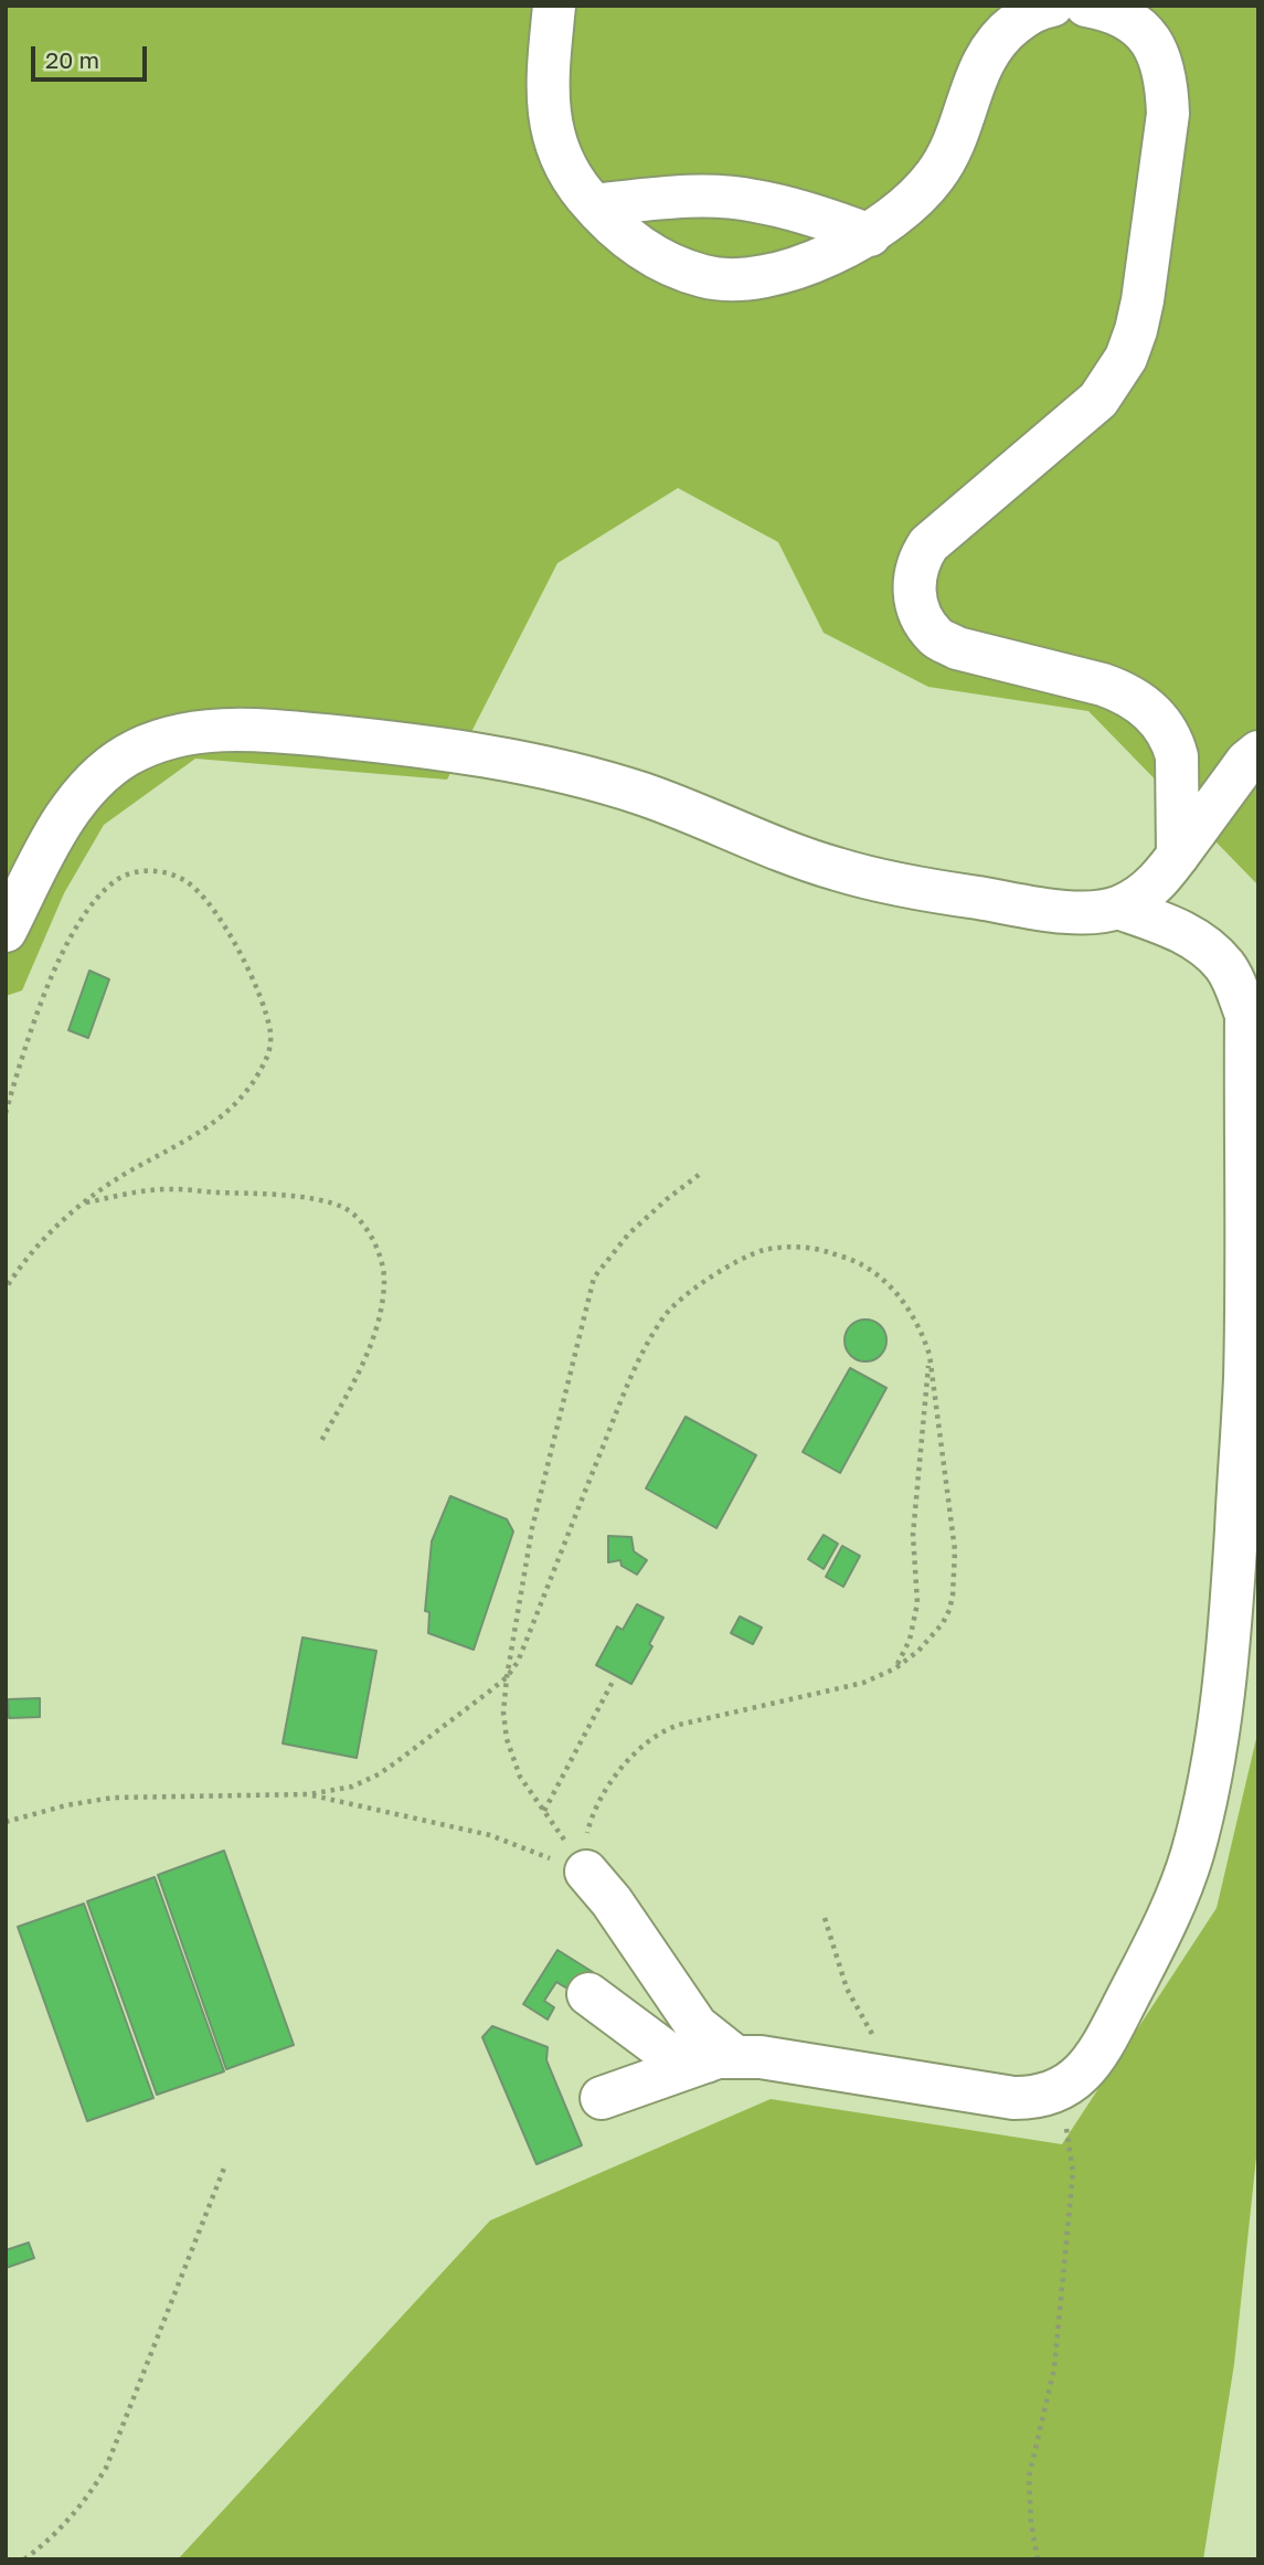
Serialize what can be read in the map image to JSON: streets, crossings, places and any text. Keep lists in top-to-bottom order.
{
  "scale_bar": "20 m"
}
